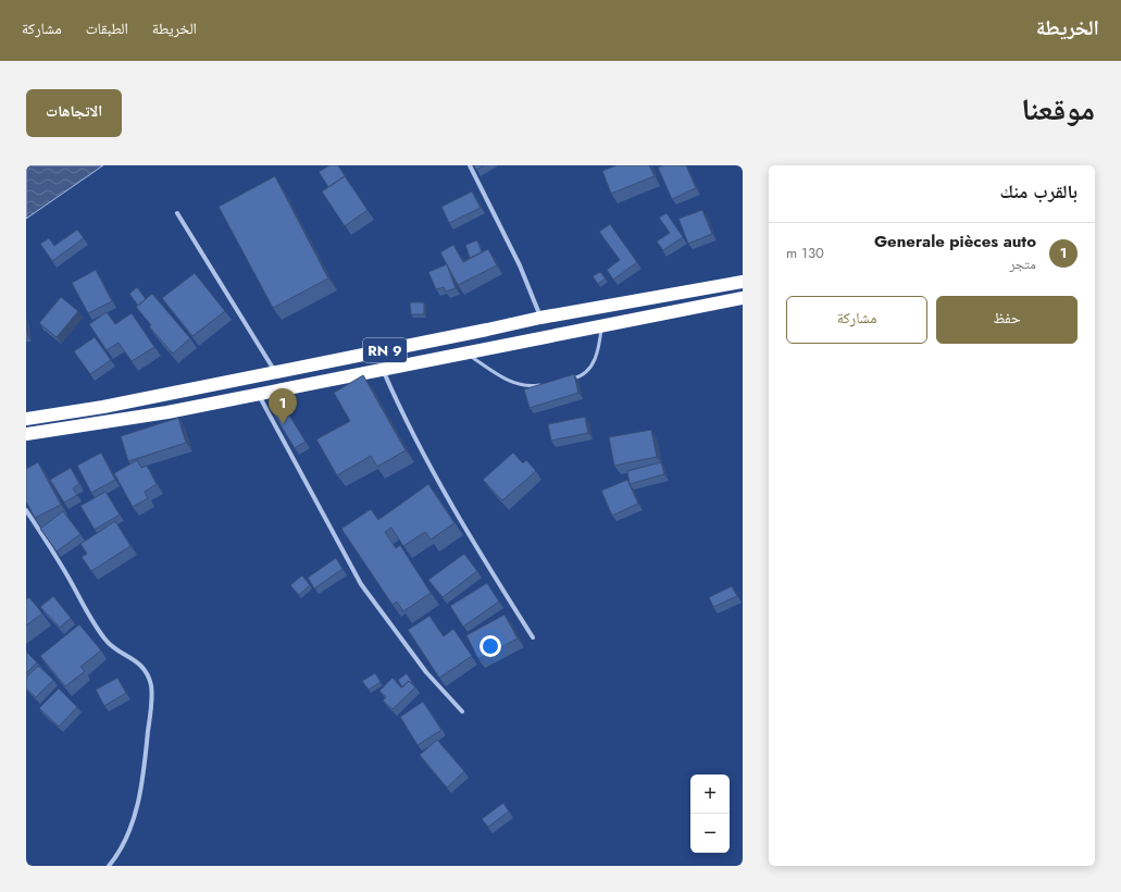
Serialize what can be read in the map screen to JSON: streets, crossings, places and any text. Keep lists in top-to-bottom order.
{
  "streets": {
    "highway": ["RN 9"]
  },
  "page": {
    "header": "الخريطة",
    "nav": ["الخريطة", "الطبقات", "مشاركة"],
    "title": "موقعنا",
    "buttons": [
      "الاتجاهات",
      ["حفظ", "مشاركة"]
    ],
    "heading": "بالقرب منك",
    "list": [
      {
        "mark": "1",
        "name": "Generale pièces auto",
        "note": "متجر",
        "value": "130 m"
      }
    ],
    "pins": "1",
    "map_buttons": ["+", "−"]
  }
}
